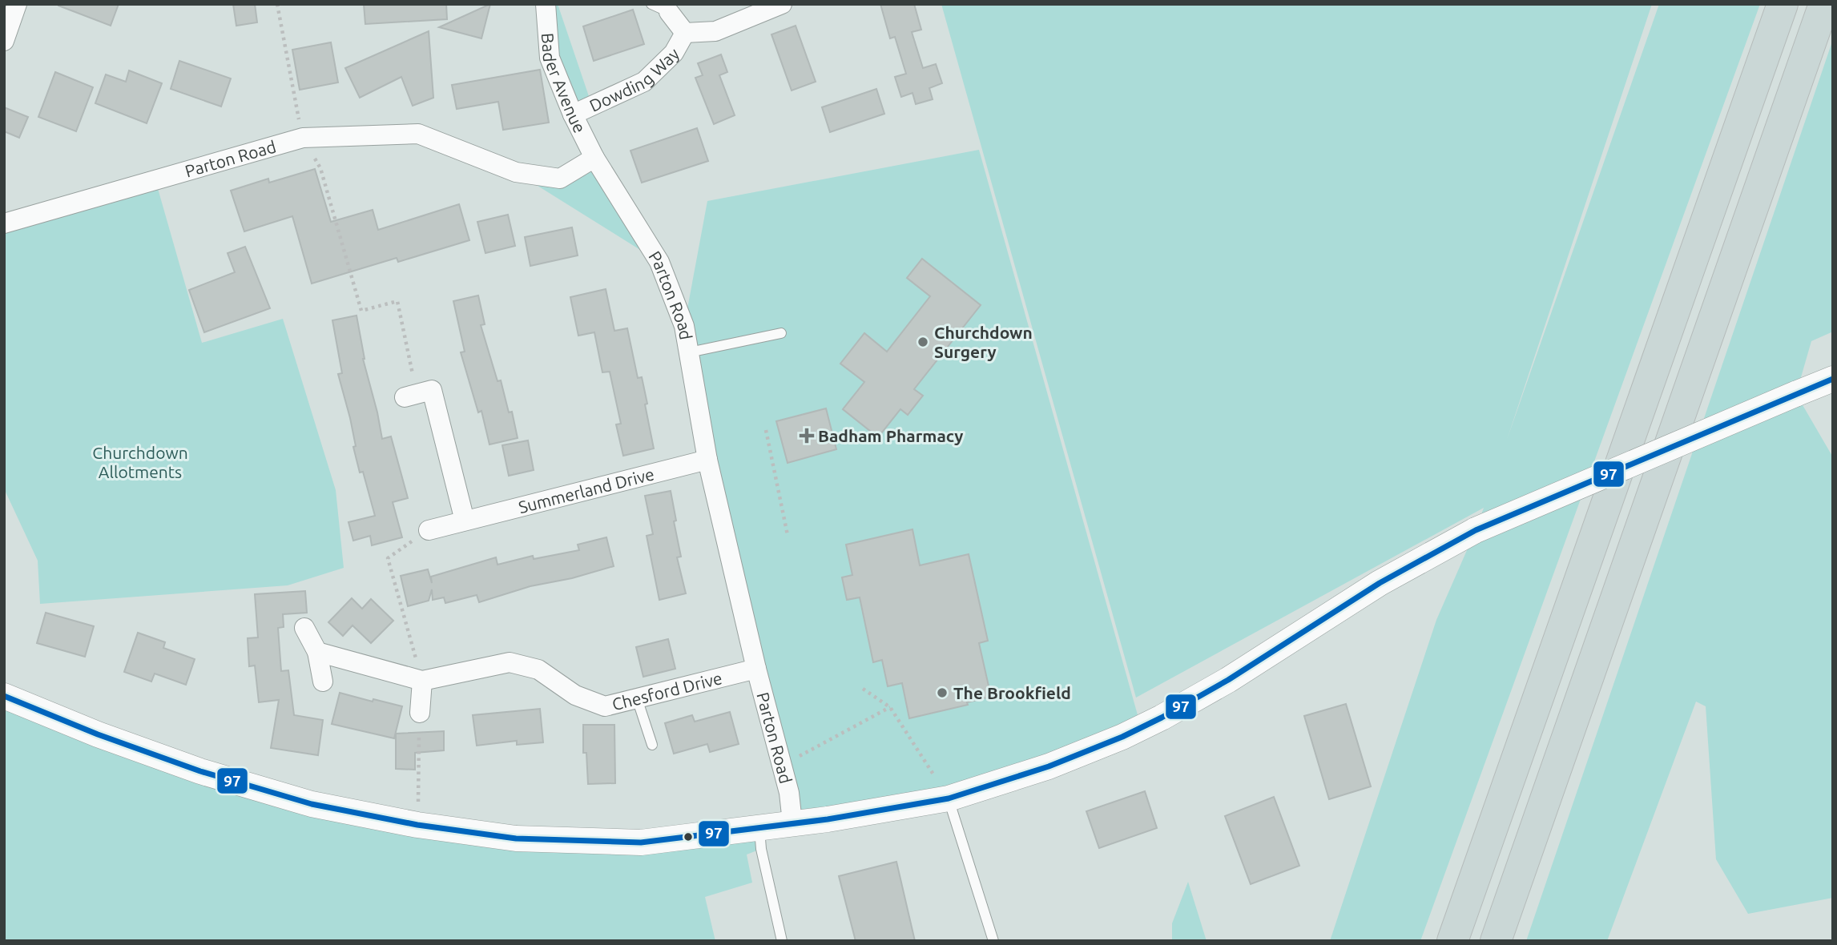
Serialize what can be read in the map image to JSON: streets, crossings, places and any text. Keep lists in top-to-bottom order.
{
  "streets": {
    "street": [
      "Dowding Way",
      "Bader Avenue",
      "Parton Road",
      "Summerland Drive",
      "Chesford Drive"
    ]
  },
  "crossings": [
    ["Dowding Way", "Bader Avenue"],
    ["Bader Avenue", "Parton Road"],
    ["Parton Road", "Summerland Drive"],
    ["Parton Road", "Chesford Drive"]
  ],
  "parks": ["Churchdown Allotments"],
  "places": {
    "other": ["Churchdown Surgery", "The Brookfield"],
    "health": ["Badham Pharmacy"]
  },
  "lines": ["transit line 97"]
}
